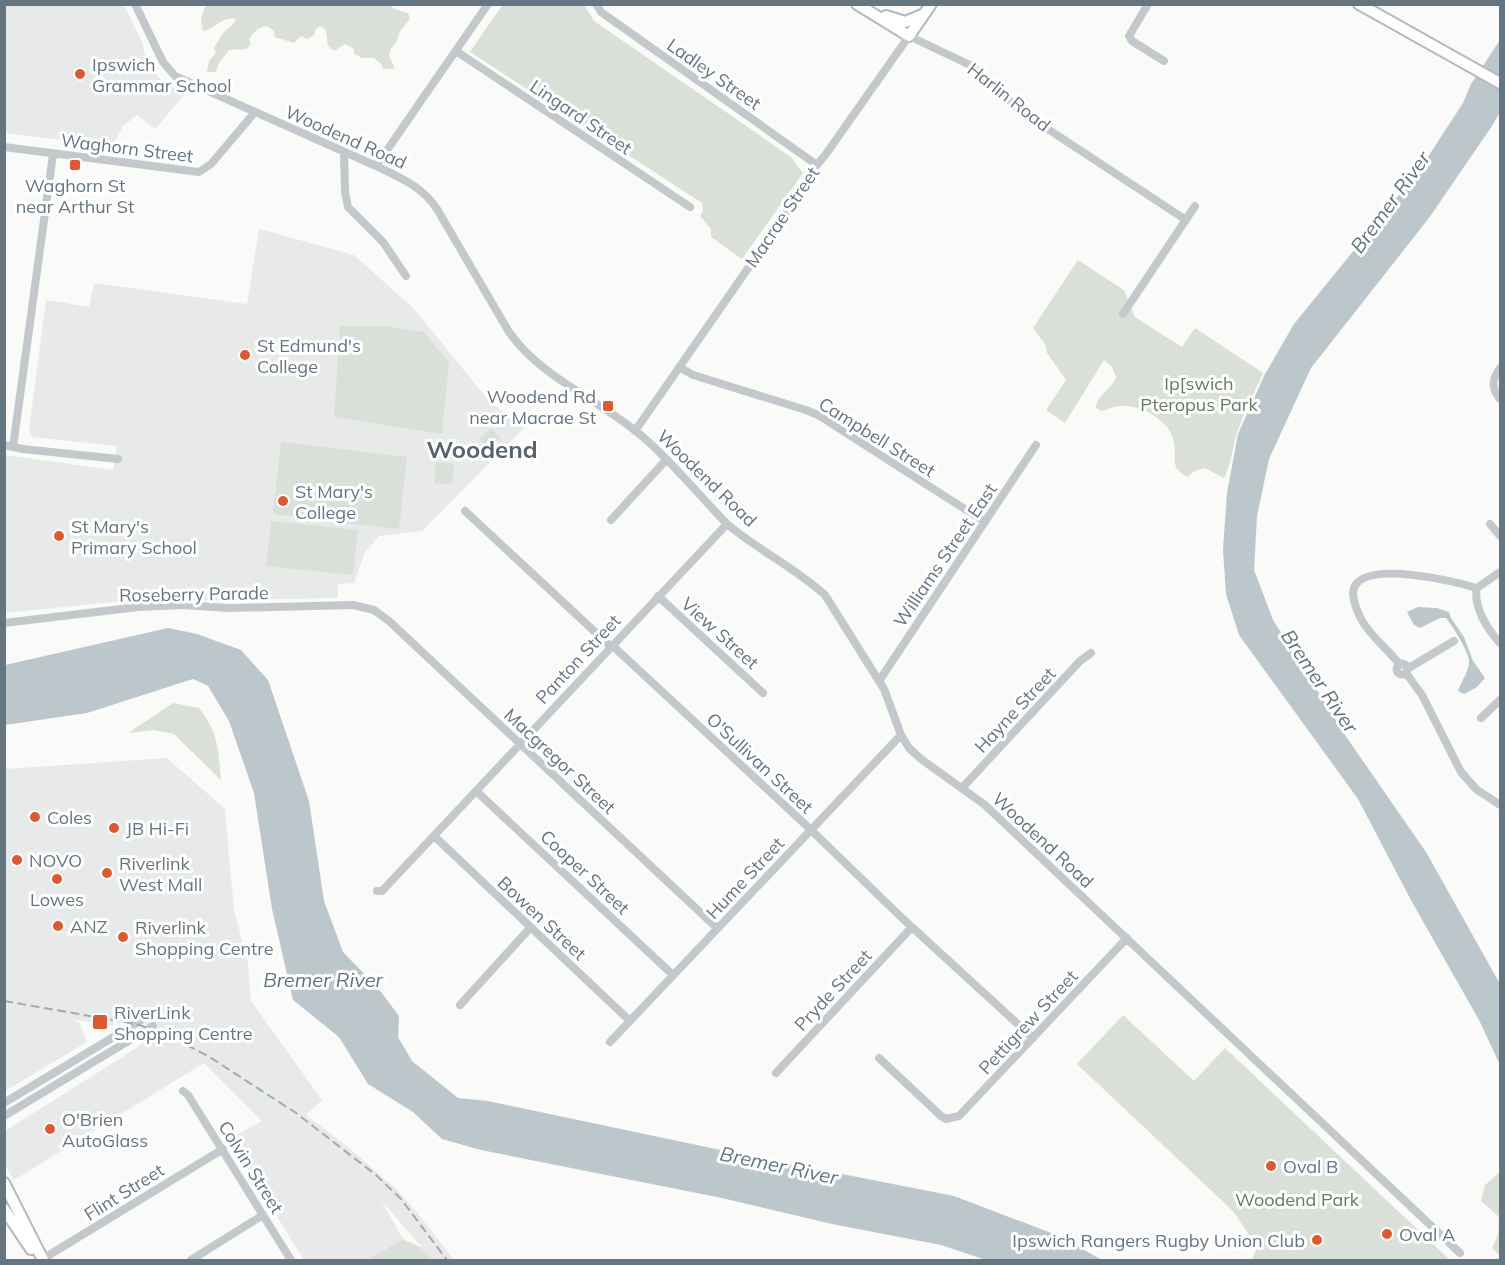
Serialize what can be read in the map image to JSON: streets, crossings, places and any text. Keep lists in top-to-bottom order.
{
  "streets": {
    "main road": ["Harlin Road", "Macrae Street"],
    "street": [
      "Ladley Street",
      "Lingard Street",
      "Woodend Road",
      "Waghorn Street",
      "Campbell Street",
      "Williams Street East",
      "Roseberry Parade",
      "View Street",
      "Panton Street",
      "Hayne Street",
      "Macgregor Street",
      "O'Sullivan Street",
      "Cooper Street",
      "Hume Street",
      "Bowen Street",
      "Pryde Street",
      "Pettigrew Street",
      "Colvin Street",
      "Flint Street"
    ]
  },
  "crossings": [
    ["Ladley Street", "Macrae Street"],
    ["Harlin Road", "Macrae Street"],
    ["Woodend Road", "Waghorn Street"],
    ["Woodend Road", "Macrae Street"],
    ["Woodend Road", "Williams Street East"],
    ["Woodend Road", "Panton Street"],
    ["Woodend Road", "Hayne Street"],
    ["Woodend Road", "Hume Street"],
    ["Woodend Road", "Pettigrew Street"],
    ["Macrae Street", "Campbell Street"],
    ["Campbell Street", "Williams Street East"],
    ["Roseberry Parade", "Macgregor Street"],
    ["View Street", "Panton Street"],
    ["Panton Street", "Macgregor Street"],
    ["Panton Street", "O'Sullivan Street"],
    ["Panton Street", "Cooper Street"],
    ["Panton Street", "Bowen Street"],
    ["Macgregor Street", "Hume Street"],
    ["O'Sullivan Street", "Hume Street"],
    ["O'Sullivan Street", "Pryde Street"],
    ["O'Sullivan Street", "Pettigrew Street"],
    ["Cooper Street", "Hume Street"],
    ["Hume Street", "Bowen Street"],
    ["Colvin Street", "Flint Street"]
  ],
  "districts": ["Woodend"],
  "water": ["Bremer River"],
  "parks": ["Ip[swich Pteropus Park", "Woodend Park"],
  "places": {
    "other": [
      "Ipswich Grammar School",
      "St Edmund's College",
      "St Mary's College",
      "St Mary's Primary School",
      "Coles",
      "JB Hi-Fi",
      "NOVO",
      "Riverlink West Mall",
      "Lowes",
      "ANZ",
      "Riverlink Shopping Centre",
      "O'Brien AutoGlass",
      "Oval B",
      "Oval A",
      "Ipswich Rangers Rugby Union Club"
    ],
    "transit": ["Waghorn St near Arthur St", "Woodend Rd near Macrae St", "RiverLink Shopping Centre"]
  }
}
